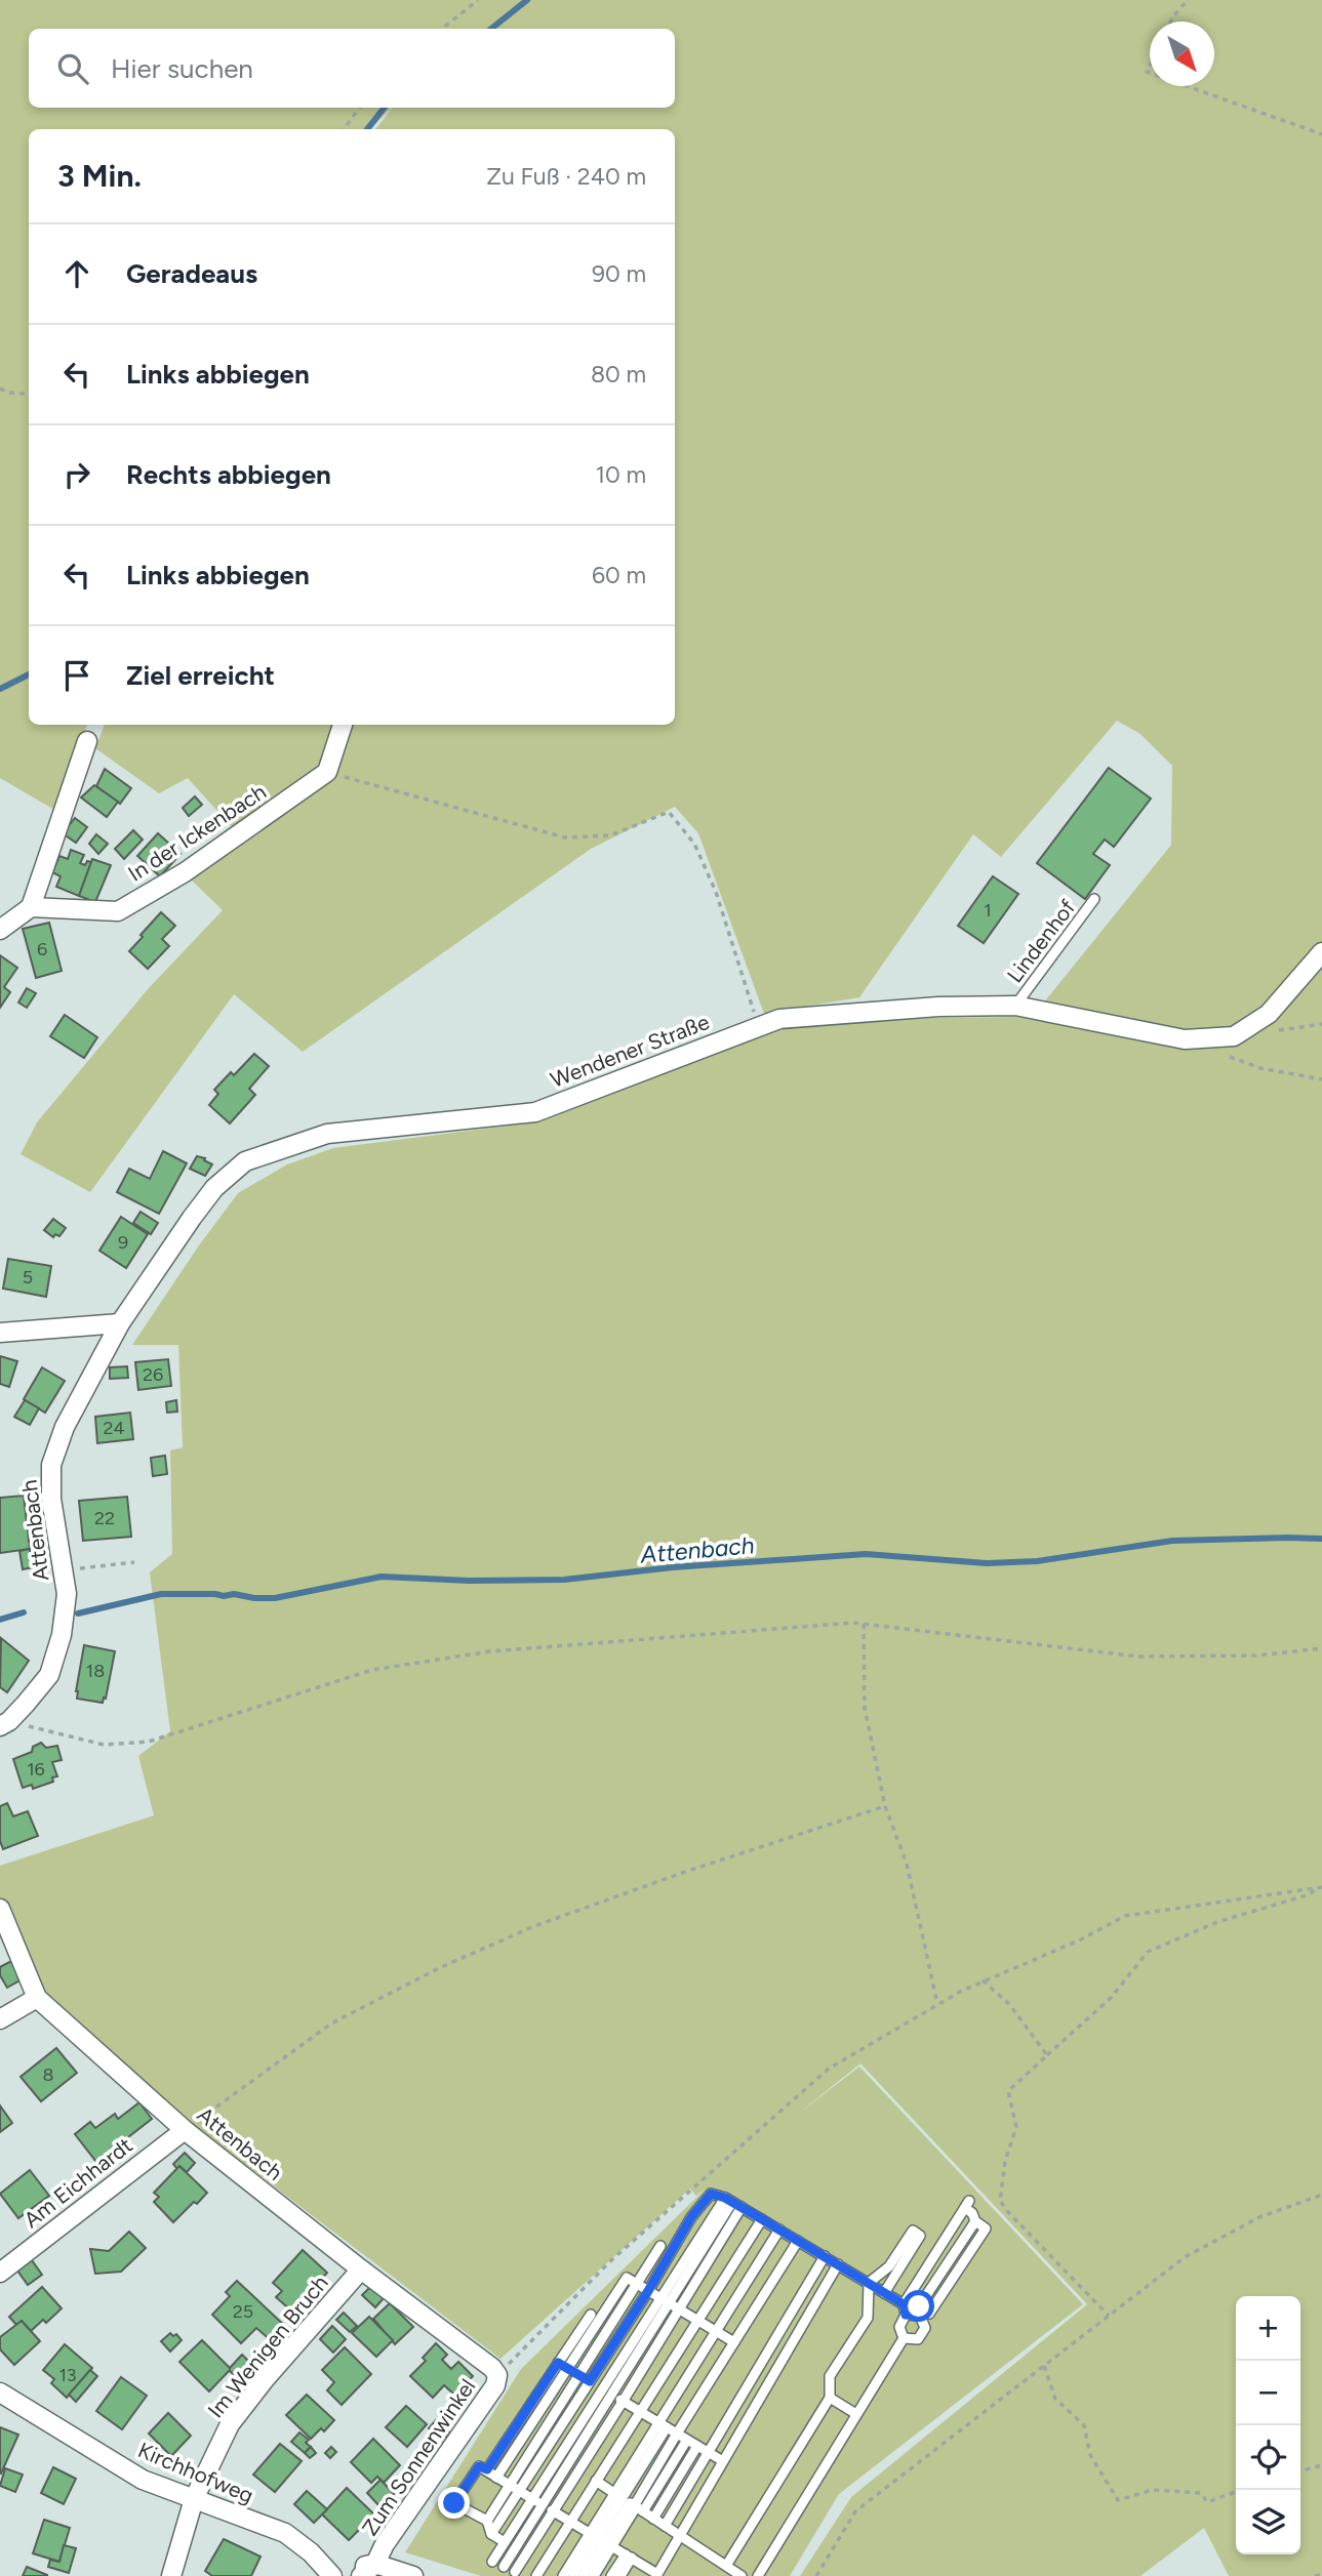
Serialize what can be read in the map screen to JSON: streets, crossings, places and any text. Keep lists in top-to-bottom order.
{
  "streets": {
    "street": [
      "In der Ickenbach",
      "Wendener Straße",
      "Attenbach",
      "Am Eichhardt",
      "Im Wenigen Bruch",
      "Zum Sonnenwinkel",
      "Kirchhofweg"
    ],
    "lane": ["Lindenhof"]
  },
  "crossings": [
    ["Lindenhof", "Wendener Straße"],
    ["Wendener Straße", "Attenbach"],
    ["Attenbach", "Am Eichhardt"],
    ["Attenbach", "Im Wenigen Bruch"],
    ["Attenbach", "Zum Sonnenwinkel"],
    ["Im Wenigen Bruch", "Kirchhofweg"]
  ],
  "water": ["Attenbach"],
  "house_numbers": [
    "1",
    "6",
    "9",
    "5",
    "26",
    "24",
    "22",
    "18",
    "16",
    "8",
    "25",
    "13"
  ],
  "north": "bottom right",
  "page": {
    "search": "Hier suchen",
    "heading": ["3 Min.", "Zu Fuß · 240 m"],
    "list": [
      ["Geradeaus", "90 m"],
      ["Links abbiegen", "80 m"],
      ["Rechts abbiegen", "10 m"],
      ["Links abbiegen", "60 m"],
      "Ziel erreicht"
    ],
    "map_buttons": ["+", "−"]
  }
}
